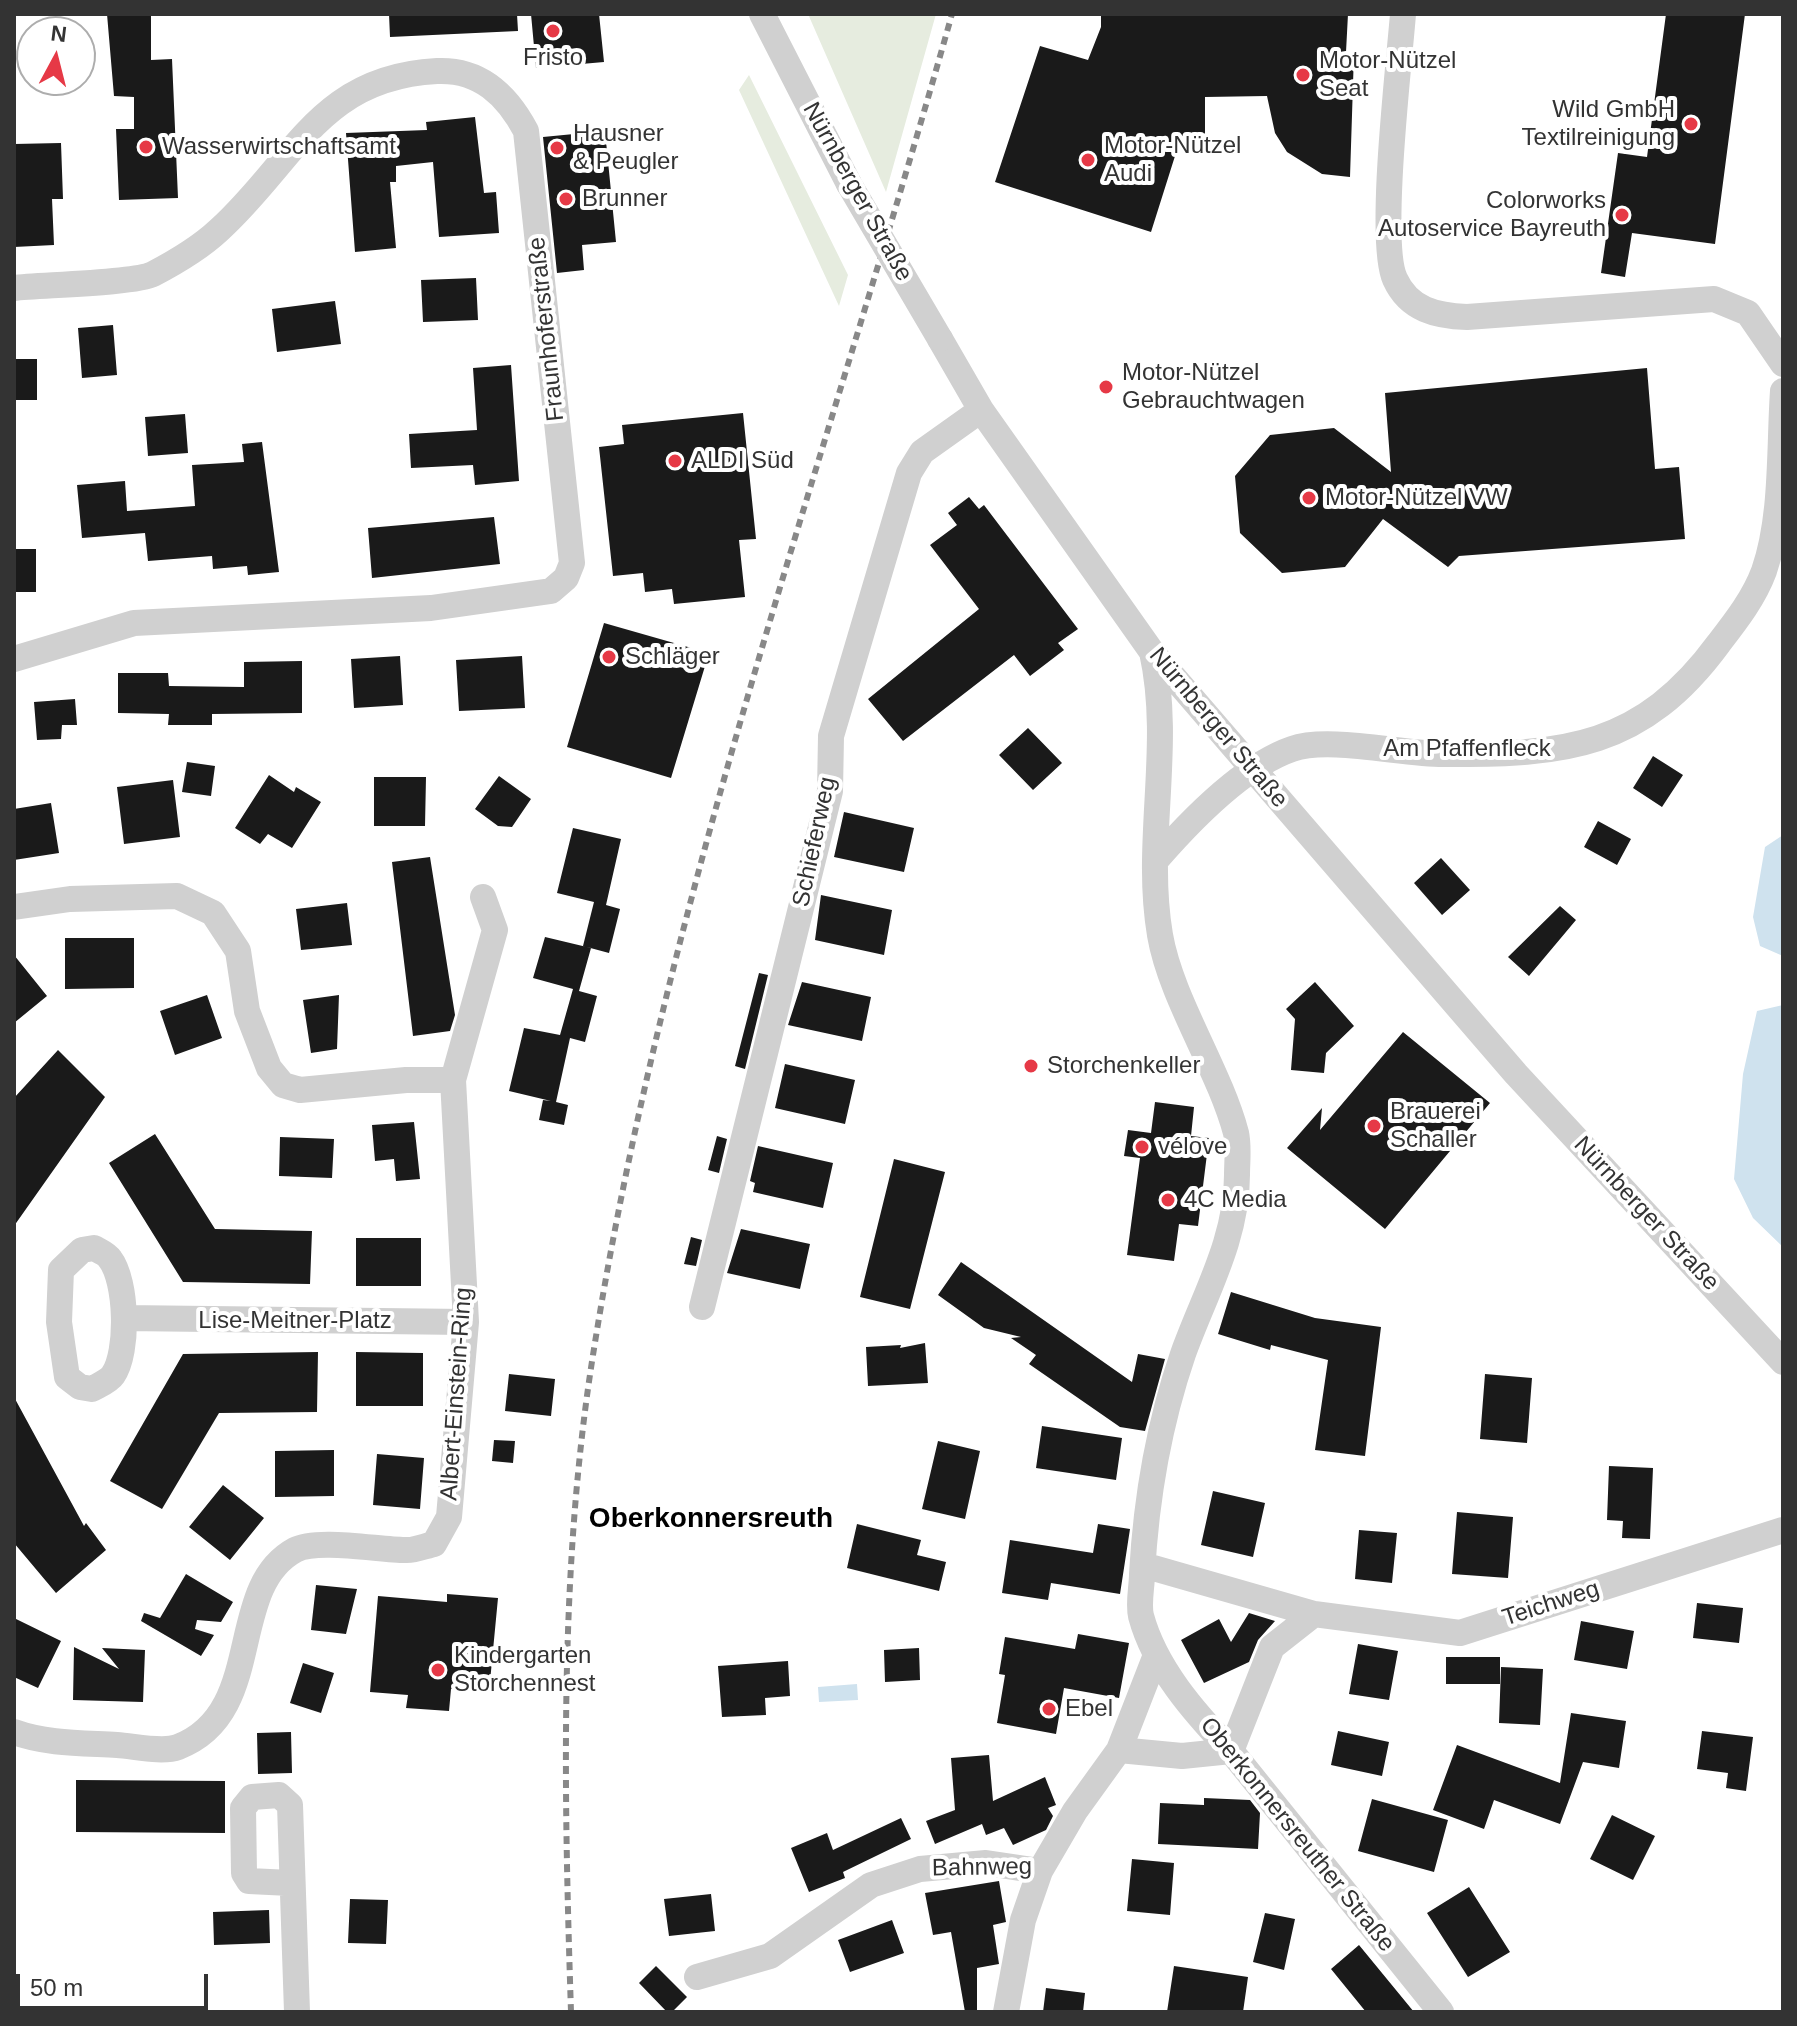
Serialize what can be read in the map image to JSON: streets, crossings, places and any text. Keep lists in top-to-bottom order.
{
  "streets": {
    "street": [
      "Nürnberger Straße",
      "Fraunhoferstraße",
      "Am Pfaffenfleck",
      "Schieferweg",
      "Lise-Meitner-Platz",
      "Albert-Einstein-Ring",
      "Teichweg",
      "Oberkonnersreuther Straße",
      "Bahnweg"
    ]
  },
  "crossings": [
    ["Nürnberger Straße", "Am Pfaffenfleck"],
    ["Nürnberger Straße", "Schieferweg"],
    ["Nürnberger Straße", "Oberkonnersreuther Straße"],
    ["Lise-Meitner-Platz", "Albert-Einstein-Ring"],
    ["Teichweg", "Oberkonnersreuther Straße"]
  ],
  "districts": ["Oberkonnersreuth"],
  "places": [
    "Fristo",
    "Motor-Nützel Seat",
    "Wild GmbH Textilreinigung",
    "Wasserwirtschaftsamt",
    "Hausner & Peugler",
    "Motor-Nützel Audi",
    "Brunner",
    "Colorworks Autoservice Bayreuth",
    "Motor-Nützel Gebrauchtwagen",
    "ALDI Süd",
    "Motor-Nützel VW",
    "Schläger",
    "Storchenkeller",
    "Brauerei Schaller",
    "vélove",
    "4C Media",
    "Kindergarten Storchennest",
    "Ebel"
  ],
  "scale_bar": "50 m",
  "north": "top"
}
